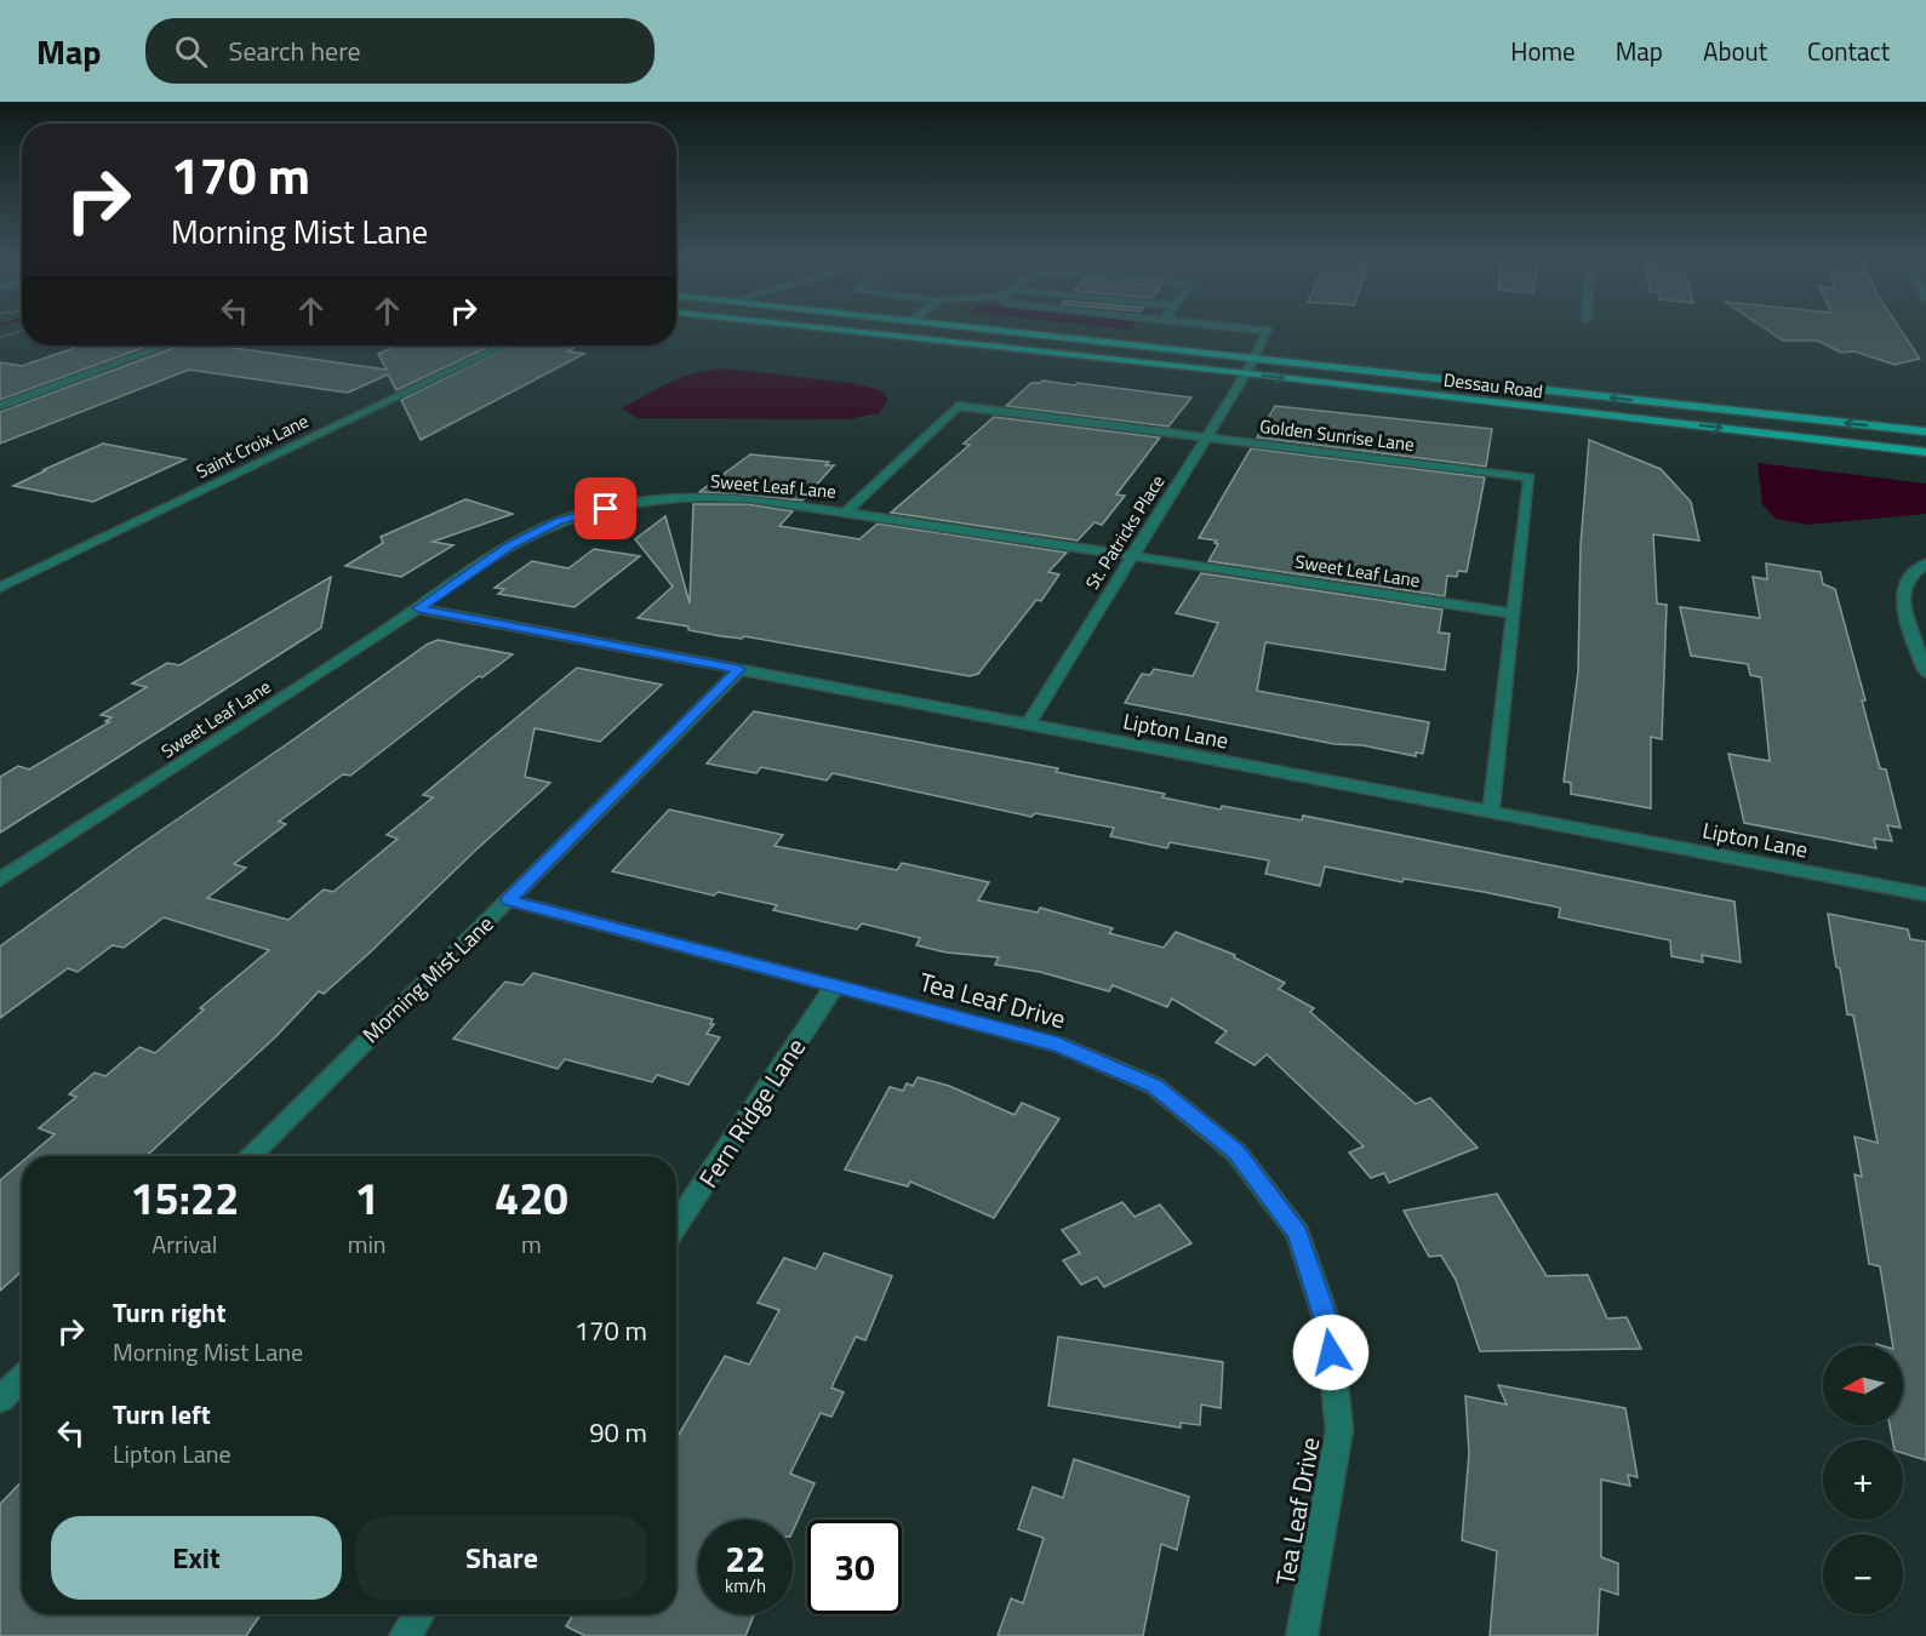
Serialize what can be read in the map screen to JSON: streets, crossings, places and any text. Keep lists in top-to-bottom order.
{
  "streets": {
    "main road": ["Dessau Road"],
    "street": [
      "Golden Sunrise Lane",
      "Saint Croix Lane",
      "Sweet Leaf Lane",
      "St. Patricks Place",
      "Lipton Lane",
      "Morning Mist Lane",
      "Tea Leaf Drive",
      "Fern Ridge Lane"
    ]
  },
  "crossings": [
    ["Dessau Road", "St. Patricks Place"],
    ["Golden Sunrise Lane", "Sweet Leaf Lane"],
    ["Golden Sunrise Lane", "St. Patricks Place"],
    ["Golden Sunrise Lane", "Lipton Lane"],
    ["Sweet Leaf Lane", "St. Patricks Place"],
    ["Sweet Leaf Lane", "Lipton Lane"],
    ["St. Patricks Place", "Lipton Lane"],
    ["Lipton Lane", "Morning Mist Lane"],
    ["Morning Mist Lane", "Tea Leaf Drive"],
    ["Tea Leaf Drive", "Fern Ridge Lane"]
  ],
  "north": "left",
  "page": {
    "header": "Map",
    "search": "Search here",
    "nav": [
      "Home",
      "Map",
      "About",
      "Contact"
    ],
    "turn": ["170 m", "Morning Mist Lane"],
    "eta": [
      "15:22",
      "Arrival",
      "1",
      "min",
      "420",
      "m"
    ],
    "list": [
      {
        "name": "Turn right",
        "note": "Morning Mist Lane",
        "value": "170 m"
      },
      {
        "name": "Turn left",
        "note": "Lipton Lane",
        "value": "90 m"
      }
    ],
    "map_buttons": ["+", "−"],
    "buttons": ["Exit", "Share"],
    "speed": "22 km/h",
    "limit": "30"
  }
}
